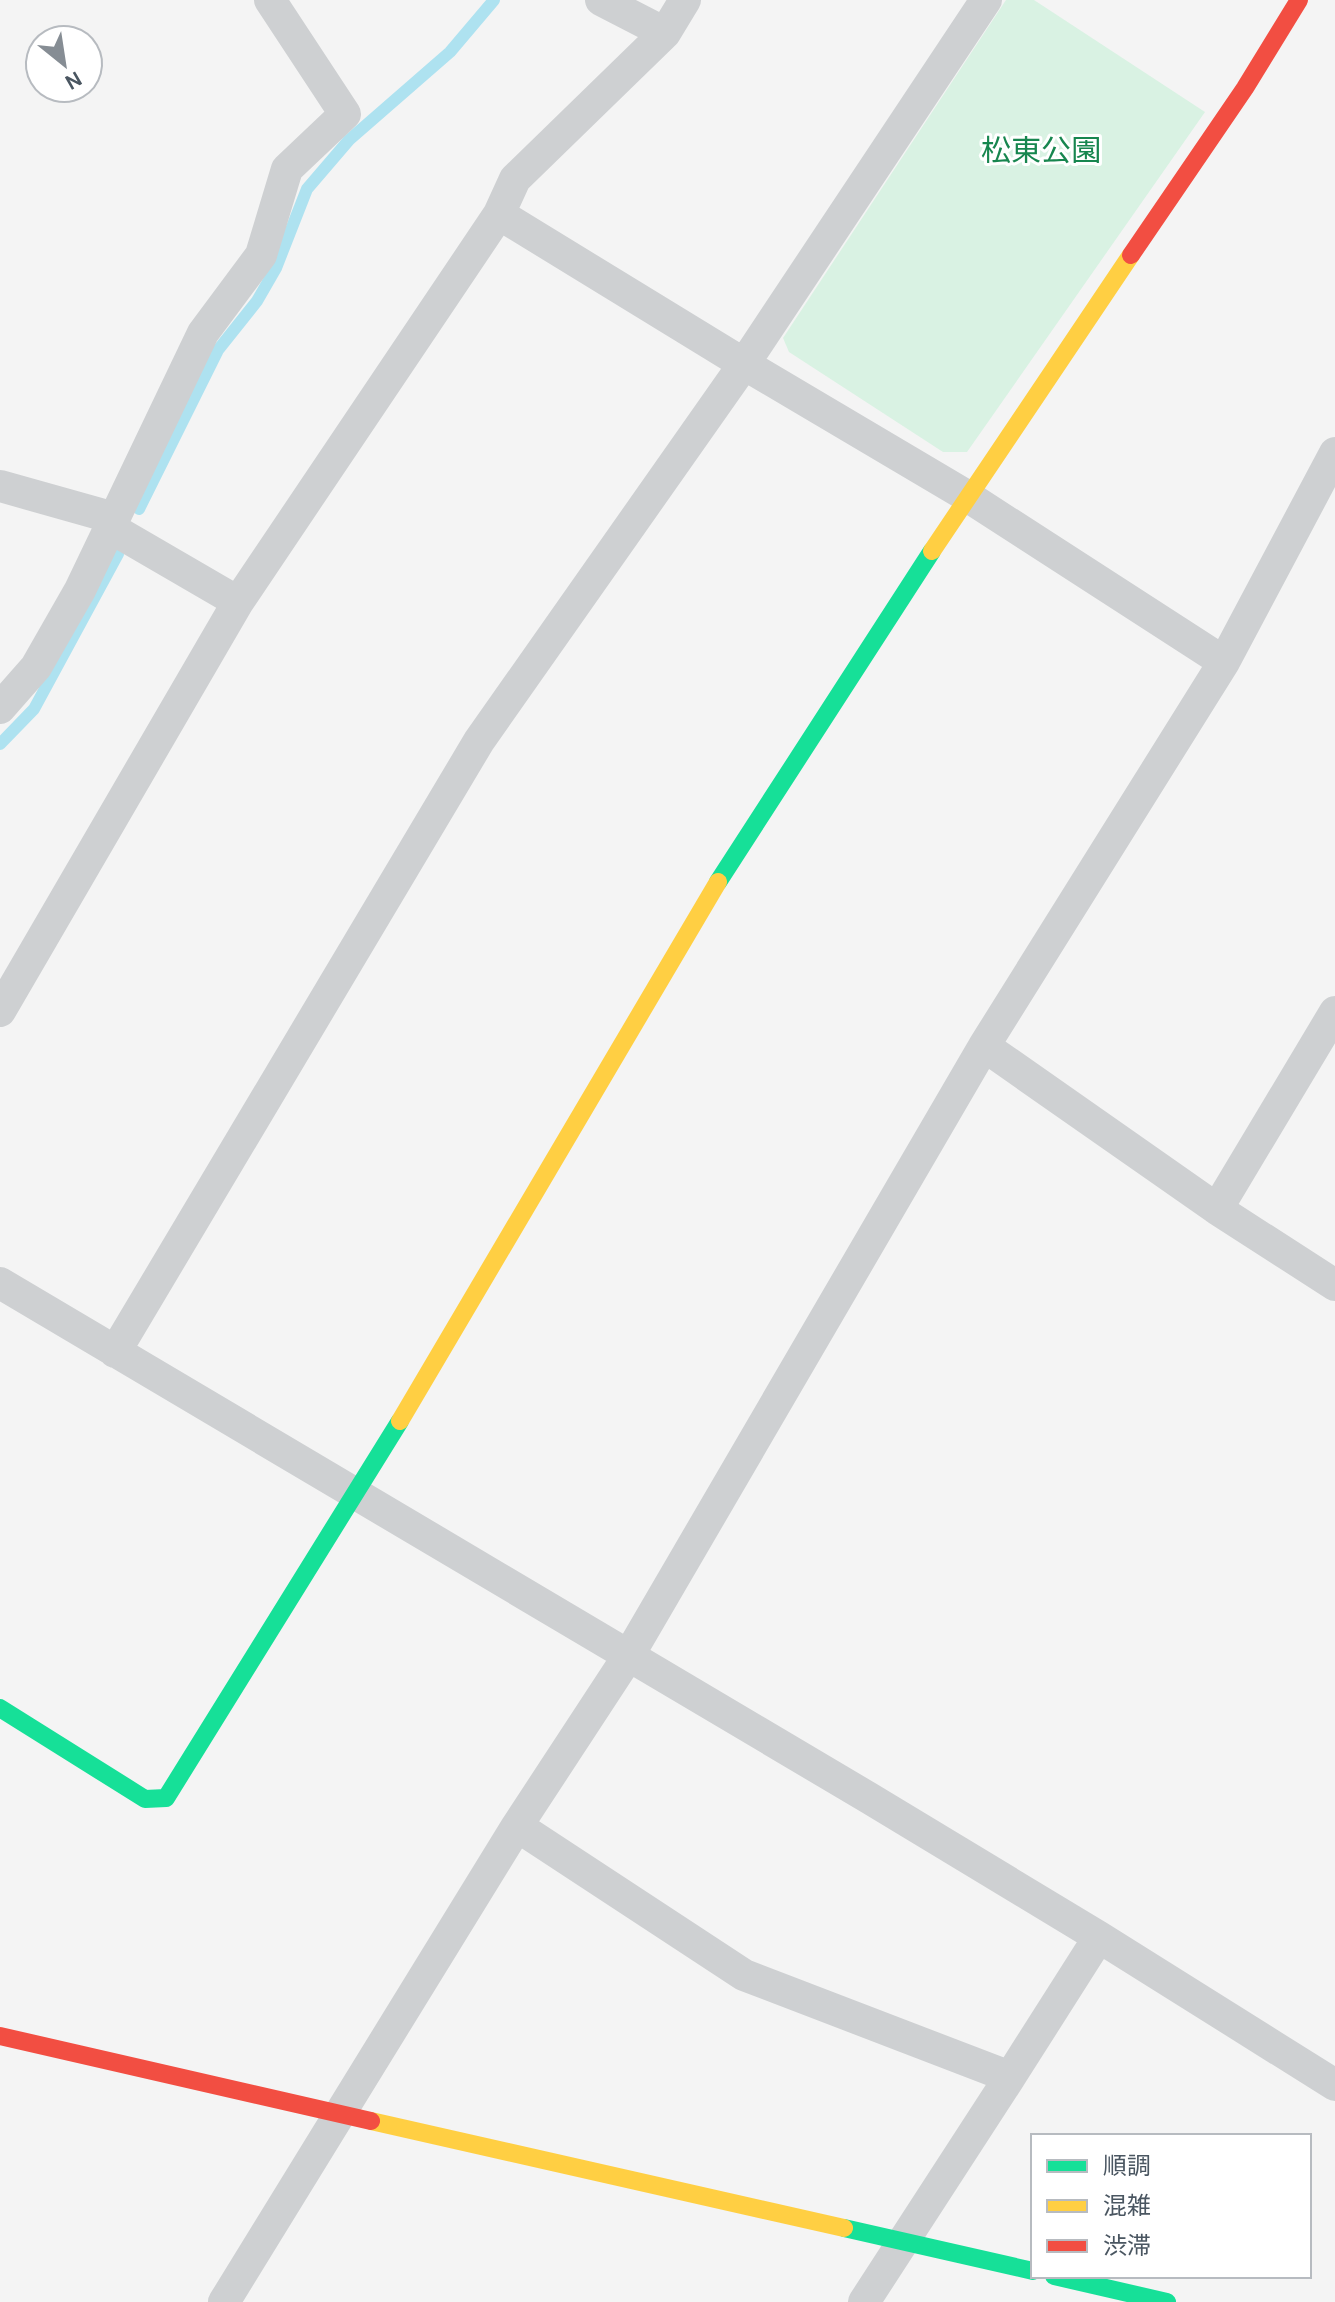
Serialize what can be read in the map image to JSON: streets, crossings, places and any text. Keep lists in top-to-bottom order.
{
  "parks": ["松東公園"],
  "legend": ["順調", "混雑", "渋滞"],
  "north": "bottom right"
}
